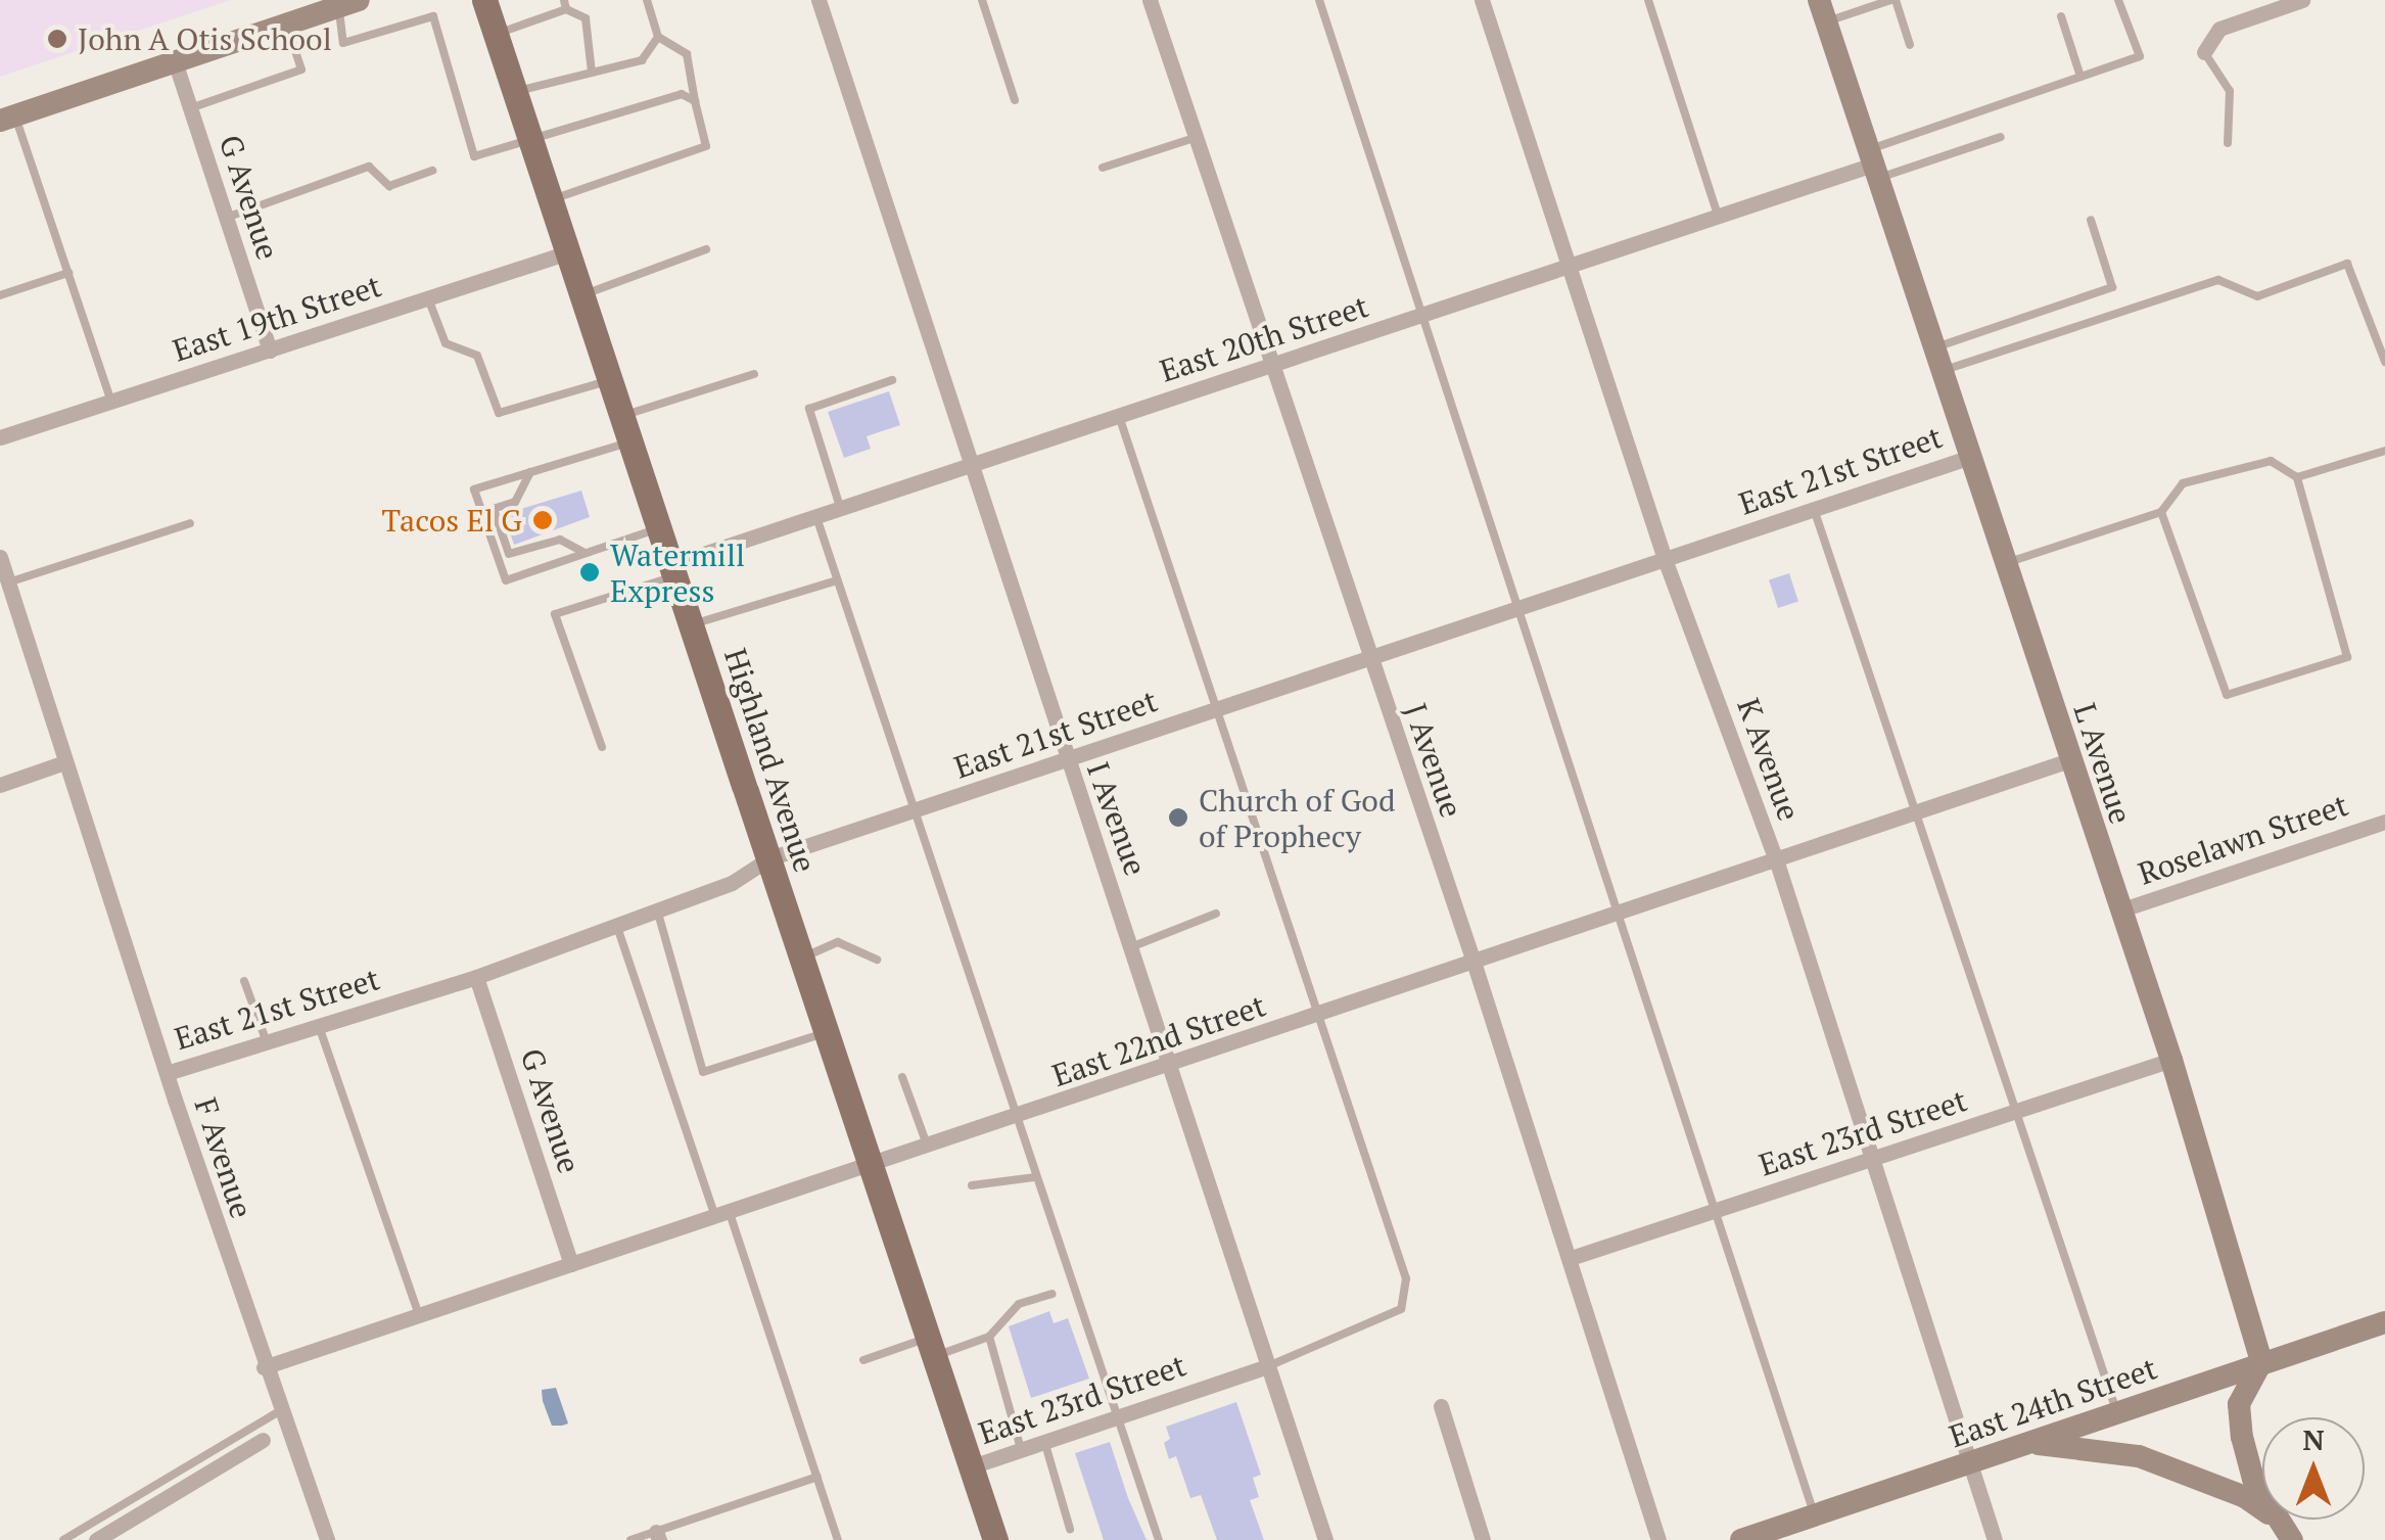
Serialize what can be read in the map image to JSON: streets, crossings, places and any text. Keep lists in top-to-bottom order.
{
  "streets": {
    "main road": ["Highland Avenue"],
    "street": [
      "G Avenue",
      "East 19th Street",
      "East 20th Street",
      "East 21st Street",
      "K Avenue",
      "J Avenue",
      "L Avenue",
      "I Avenue",
      "Roselawn Street",
      "East 22nd Street",
      "East 23rd Street",
      "F Avenue",
      "East 24th Street"
    ]
  },
  "crossings": [
    ["G Avenue", "East 19th Street"],
    ["G Avenue", "East 21st Street"],
    ["G Avenue", "East 22nd Street"],
    ["East 19th Street", "Highland Avenue"],
    ["East 20th Street", "K Avenue"],
    ["East 20th Street", "Highland Avenue"],
    ["East 20th Street", "J Avenue"],
    ["East 20th Street", "L Avenue"],
    ["East 20th Street", "I Avenue"],
    ["East 21st Street", "K Avenue"],
    ["East 21st Street", "Highland Avenue"],
    ["East 21st Street", "J Avenue"],
    ["East 21st Street", "L Avenue"],
    ["East 21st Street", "I Avenue"],
    ["East 21st Street", "F Avenue"],
    ["K Avenue", "East 22nd Street"],
    ["K Avenue", "East 23rd Street"],
    ["K Avenue", "East 24th Street"],
    ["Highland Avenue", "East 22nd Street"],
    ["Highland Avenue", "East 23rd Street"],
    ["J Avenue", "East 22nd Street"],
    ["J Avenue", "East 23rd Street"],
    ["L Avenue", "Roselawn Street"],
    ["L Avenue", "East 22nd Street"],
    ["L Avenue", "East 23rd Street"],
    ["L Avenue", "East 24th Street"],
    ["I Avenue", "East 22nd Street"],
    ["I Avenue", "East 23rd Street"],
    ["East 22nd Street", "F Avenue"]
  ],
  "places": [
    "John A Otis School",
    "Tacos El G",
    "Watermill Express",
    "Church of God of Prophecy"
  ],
  "north": "top"
}
